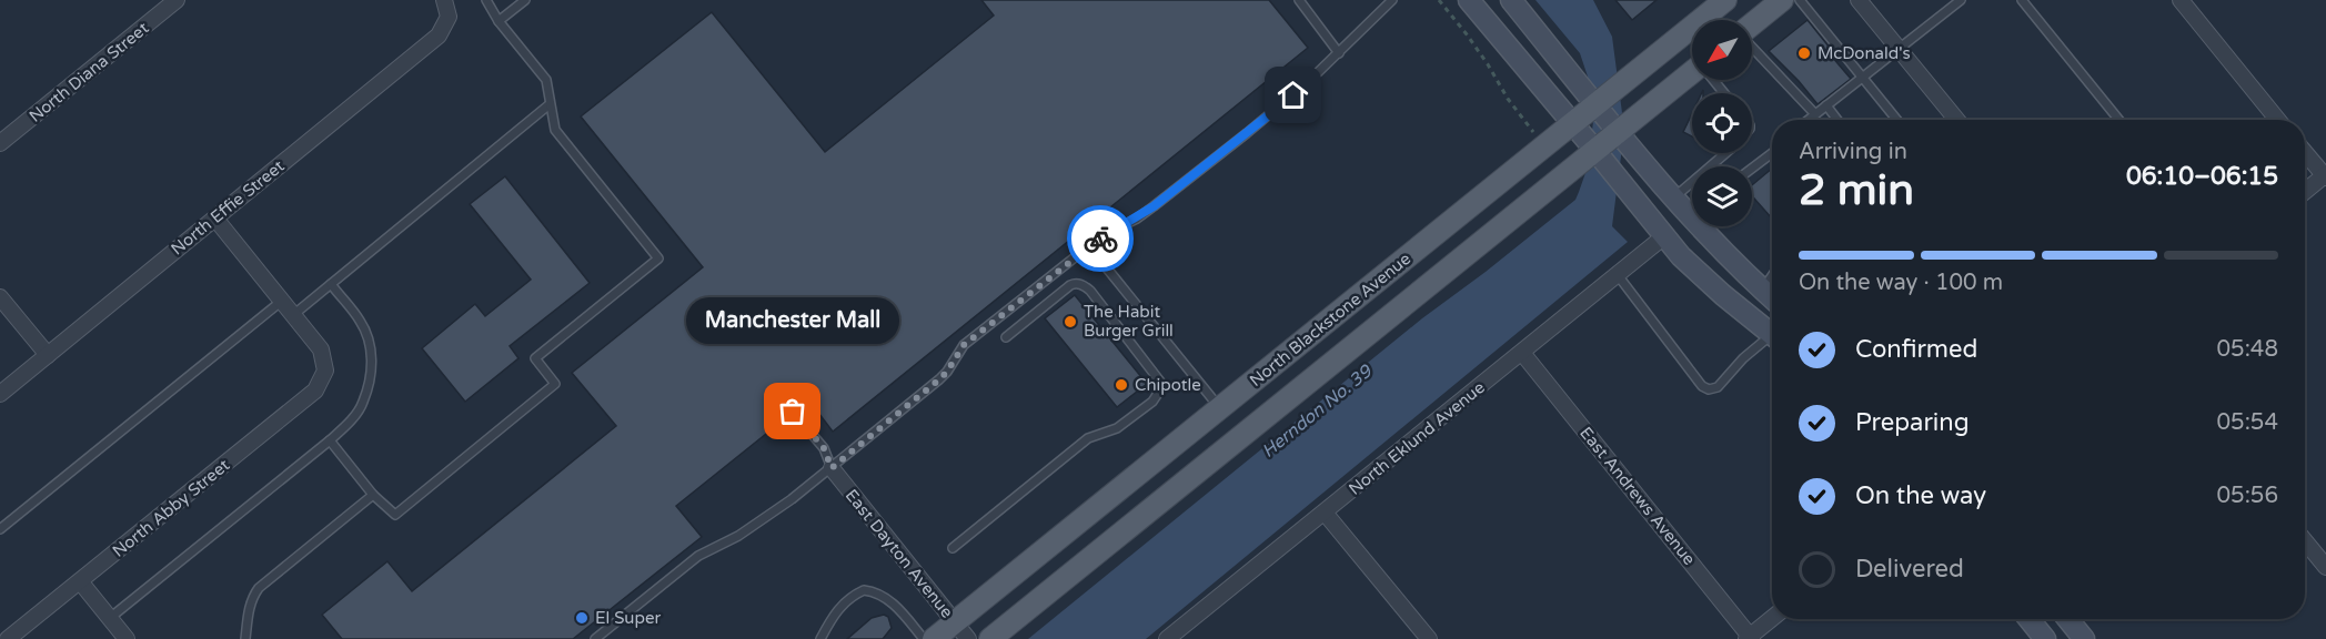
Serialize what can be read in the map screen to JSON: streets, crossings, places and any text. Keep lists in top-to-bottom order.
{
  "streets": {
    "main road": ["North Blackstone Avenue"],
    "street": [
      "North Diana Street",
      "North Effie Street",
      "North Eklund Avenue",
      "East Andrews Avenue",
      "North Abby Street",
      "East Dayton Avenue"
    ]
  },
  "crossings": [
    ["North Blackstone Avenue", "East Dayton Avenue"],
    ["North Eklund Avenue", "East Andrews Avenue"]
  ],
  "water": ["Herndon No. 39"],
  "places": [
    "McDonald's",
    "The Habit Burger Grill",
    "Chipotle",
    "Manchester Mall",
    "El Super"
  ],
  "north": "bottom left",
  "page": {
    "heading": ["2 min", "Arriving in", "06:10–06:15"],
    "bar": "On the way · 100 m",
    "bubble": "Manchester Mall",
    "list": [
      ["Confirmed", "05:48"],
      ["Preparing", "05:54"],
      ["On the way", "05:56"],
      "Delivered"
    ]
  }
}
